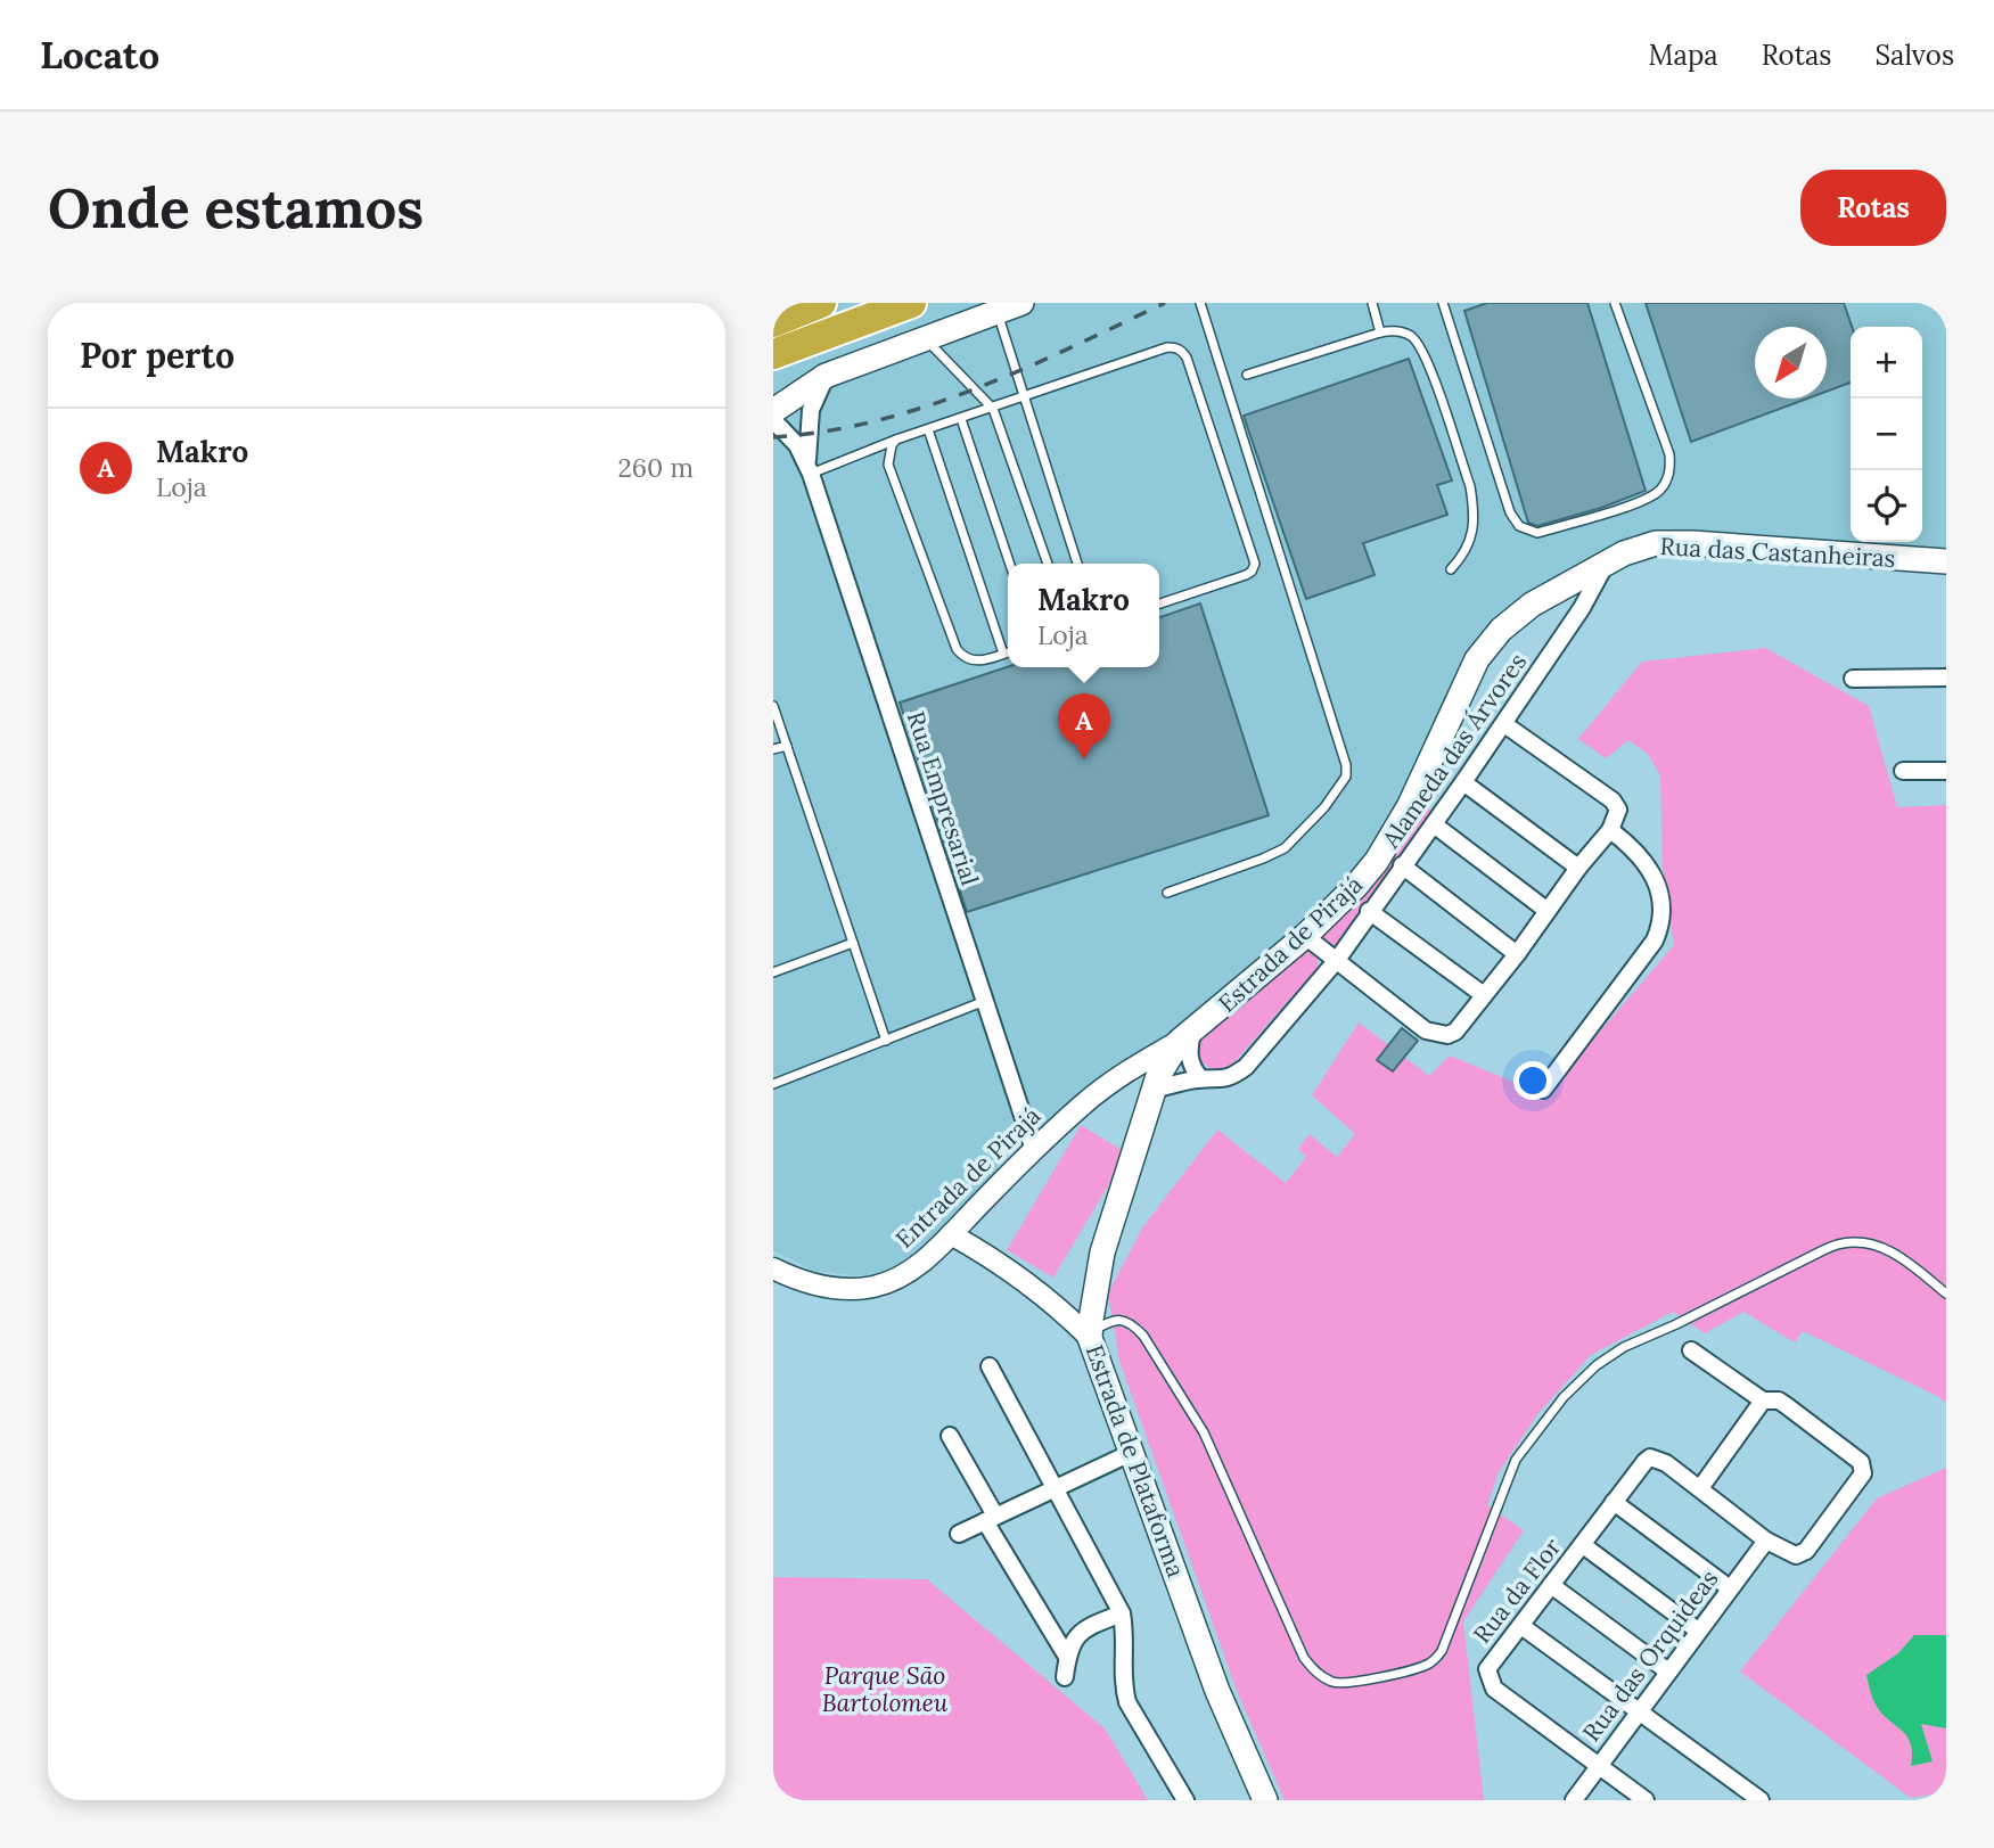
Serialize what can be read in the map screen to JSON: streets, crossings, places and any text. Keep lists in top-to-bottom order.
{
  "streets": {
    "main road": ["Rua das Castanheiras", "Estrada de Pirajá", "Estrada de Plataforma"],
    "street": [
      "Alameda das Árvores",
      "Rua Empresarial",
      "Entrada de Pirajá",
      "Rua da Flor",
      "Rua das Orquideas"
    ]
  },
  "crossings": [
    ["Rua das Castanheiras", "Alameda das Árvores"],
    ["Rua das Castanheiras", "Estrada de Pirajá"],
    ["Alameda das Árvores", "Estrada de Plataforma"],
    ["Rua Empresarial", "Entrada de Pirajá"],
    ["Estrada de Pirajá", "Entrada de Pirajá"],
    ["Estrada de Pirajá", "Estrada de Plataforma"],
    ["Entrada de Pirajá", "Estrada de Plataforma"],
    ["Rua da Flor", "Rua das Orquideas"]
  ],
  "parks": ["Parque São Bartolomeu"],
  "north": "bottom left",
  "page": {
    "header": "Locato",
    "nav": ["Mapa", "Rotas", "Salvos"],
    "buttons": "Rotas",
    "title": "Onde estamos",
    "heading": "Por perto",
    "map_buttons": ["+", "−"],
    "list": [
      {
        "mark": "A",
        "name": "Makro",
        "note": "Loja",
        "value": "260 m"
      }
    ],
    "popup": ["Makro", "Loja"],
    "pins": "A"
  }
}
